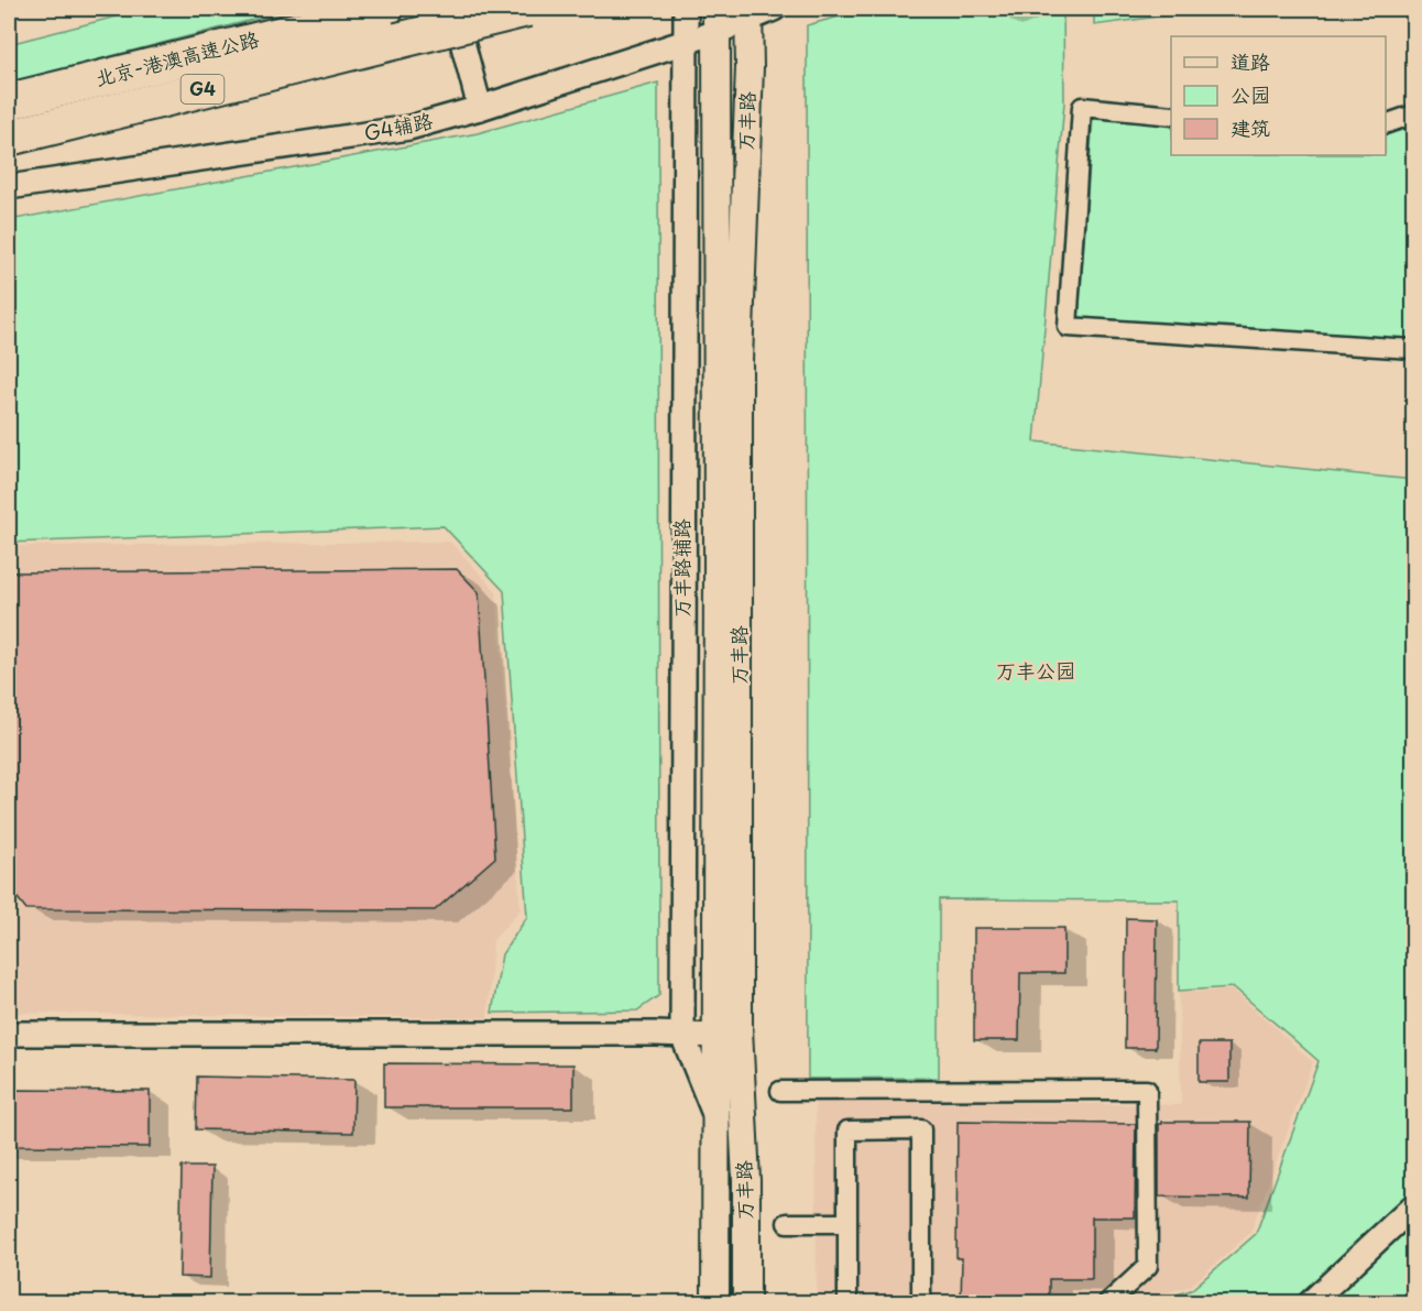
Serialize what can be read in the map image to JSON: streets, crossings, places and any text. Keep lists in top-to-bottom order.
{
  "streets": {
    "highway": ["北京-港澳高速公路", "G4"],
    "main road": ["万丰路"],
    "street": ["G4辅路", "万丰路辅路"]
  },
  "crossings": [
    ["万丰路", "G4辅路"],
    ["万丰路", "万丰路辅路"],
    ["G4辅路", "万丰路辅路"]
  ],
  "parks": ["万丰公园"],
  "legend": ["道路", "公园", "建筑"]
}
